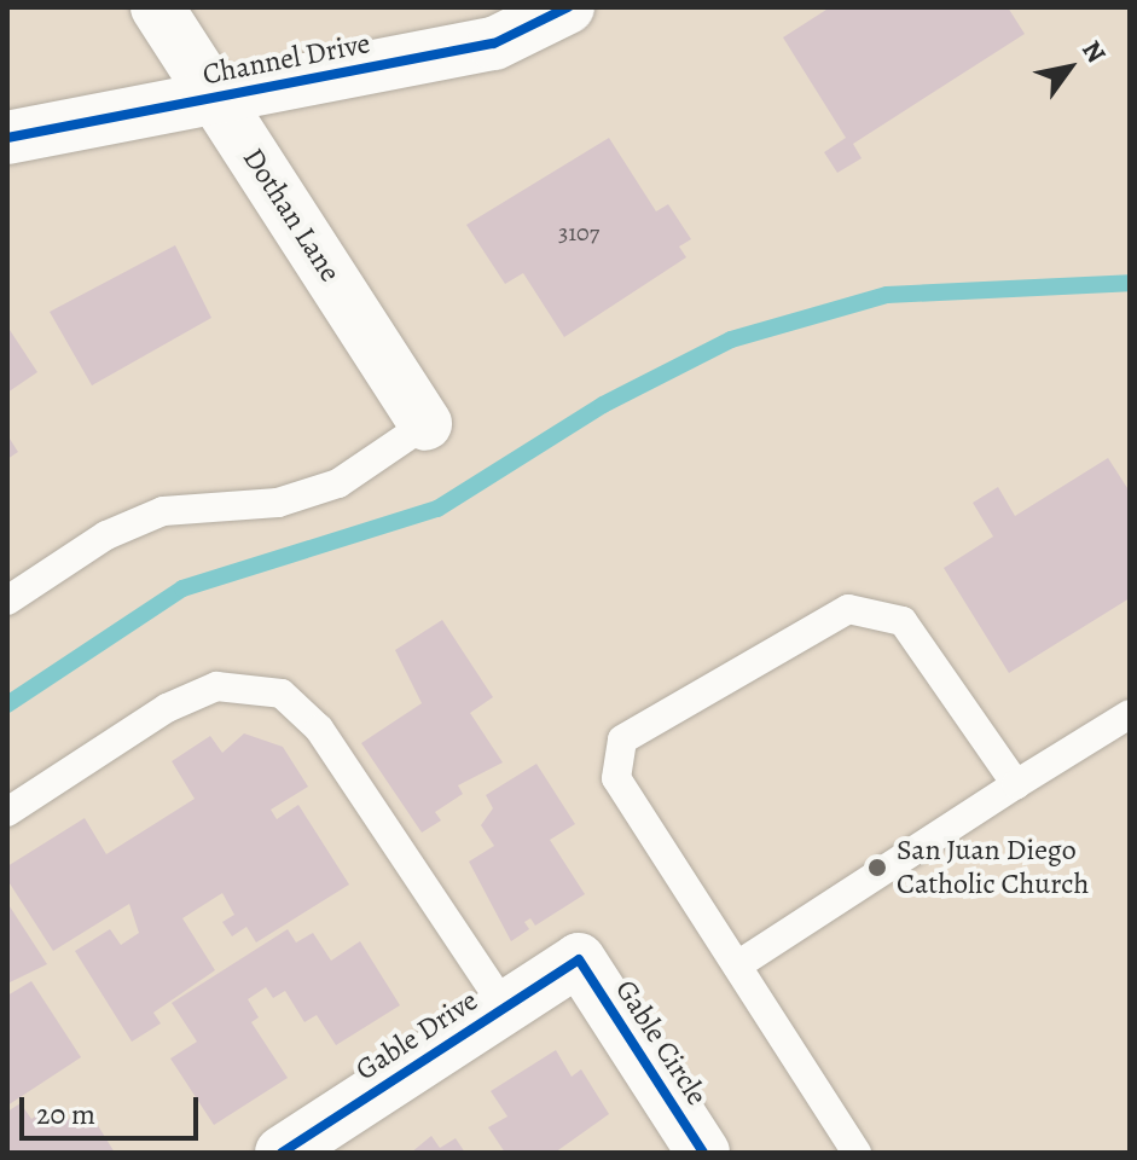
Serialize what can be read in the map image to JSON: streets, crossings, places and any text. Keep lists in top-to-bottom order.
{
  "streets": {
    "street": [
      "Channel Drive",
      "Dothan Lane",
      "Gable Drive",
      "Gable Circle"
    ]
  },
  "crossings": [
    ["Channel Drive", "Dothan Lane"],
    ["Gable Drive", "Gable Circle"]
  ],
  "places": ["San Juan Diego Catholic Church"],
  "house_numbers": ["3107"],
  "scale_bar": "20 m",
  "north": "top right"
}
